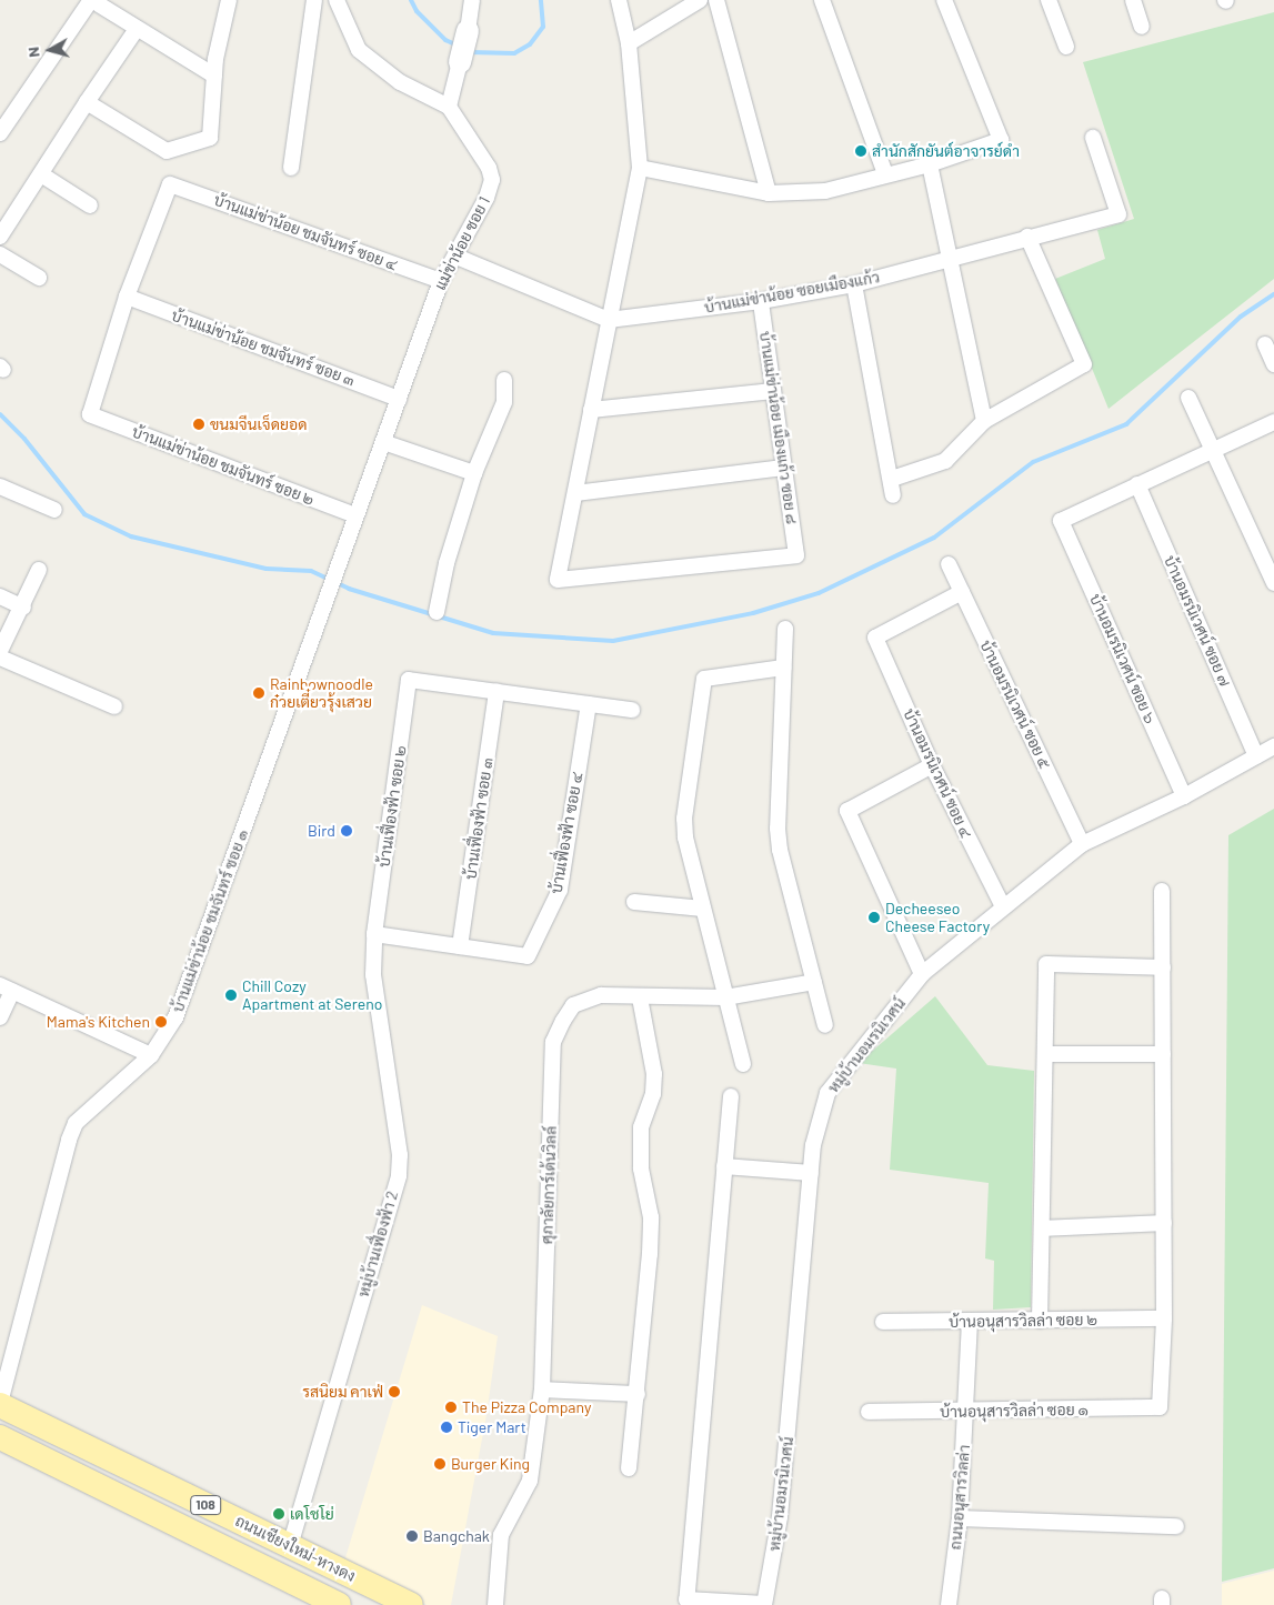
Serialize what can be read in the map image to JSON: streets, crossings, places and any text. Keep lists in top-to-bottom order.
{
  "streets": {
    "main road": ["108", "ถนนเชียงใหม่-หางดง"],
    "street": [
      "บ้านแม่ข่าน้อย ชมจันทร์ ซอย ๔",
      "แม่ข่าน้อย ซอย 1",
      "บ้านแม่ข่าน้อย ซอยเมืองแก้ว",
      "บ้านแม่ข่าน้อย ชมจันทร์ ซอย ๓",
      "บ้านแม่ข่าน้อย เมืองแก้ว ซอย ๘",
      "บ้านแม่ข่าน้อย ชมจันทร์ ซอย ๒",
      "บ้านอมรนิเวศน์ ซอย ๗",
      "บ้านอมรนิเวศน์ ซอย ๖",
      "บ้านอมรนิเวศน์ ซอย ๕",
      "บ้านอมรนิเวศน์ ซอย ๔",
      "บ้านเฟื่องฟ้า ซอย ๒",
      "บ้านเฟื่องฟ้า ซอย ๓",
      "บ้านเฟื่องฟ้า ซอย ๔",
      "บ้านแม่ข่าน้อย ชมจันทร์ ซอย ๑",
      "หมู่บ้านอมรนิเวศน์",
      "ศุภาลัยการ์เด้นวิลล์",
      "หมู่บ้านเฟื่องฟ้า 2",
      "บ้านอนุสารวิลล่า ซอย ๒",
      "บ้านอนุสารวิลล่า ซอย ๑",
      "ถนนอนุสารวิลล่า"
    ]
  },
  "crossings": [
    ["บ้านแม่ข่าน้อย ชมจันทร์ ซอย ๔", "แม่ข่าน้อย ซอย 1"],
    ["บ้านแม่ข่าน้อย ชมจันทร์ ซอย ๔", "บ้านแม่ข่าน้อย ชมจันทร์ ซอย ๓"],
    ["บ้านแม่ข่าน้อย ชมจันทร์ ซอย ๔", "บ้านแม่ข่าน้อย ชมจันทร์ ซอย ๒"],
    ["แม่ข่าน้อย ซอย 1", "บ้านแม่ข่าน้อย ซอยเมืองแก้ว"],
    ["แม่ข่าน้อย ซอย 1", "บ้านแม่ข่าน้อย ชมจันทร์ ซอย ๓"],
    ["แม่ข่าน้อย ซอย 1", "บ้านแม่ข่าน้อย ชมจันทร์ ซอย ๒"],
    ["แม่ข่าน้อย ซอย 1", "บ้านแม่ข่าน้อย ชมจันทร์ ซอย ๑"],
    ["บ้านแม่ข่าน้อย ซอยเมืองแก้ว", "บ้านแม่ข่าน้อย เมืองแก้ว ซอย ๘"],
    ["บ้านแม่ข่าน้อย ชมจันทร์ ซอย ๓", "บ้านแม่ข่าน้อย ชมจันทร์ ซอย ๒"],
    ["บ้านอมรนิเวศน์ ซอย ๗", "บ้านอมรนิเวศน์ ซอย ๖"],
    ["บ้านอมรนิเวศน์ ซอย ๗", "หมู่บ้านอมรนิเวศน์"],
    ["บ้านอมรนิเวศน์ ซอย ๖", "หมู่บ้านอมรนิเวศน์"],
    ["บ้านอมรนิเวศน์ ซอย ๕", "บ้านอมรนิเวศน์ ซอย ๔"],
    ["บ้านอมรนิเวศน์ ซอย ๕", "หมู่บ้านอมรนิเวศน์"],
    ["บ้านอมรนิเวศน์ ซอย ๔", "หมู่บ้านอมรนิเวศน์"],
    ["บ้านเฟื่องฟ้า ซอย ๒", "บ้านเฟื่องฟ้า ซอย ๓"],
    ["บ้านเฟื่องฟ้า ซอย ๒", "หมู่บ้านเฟื่องฟ้า 2"],
    ["บ้านเฟื่องฟ้า ซอย ๓", "บ้านเฟื่องฟ้า ซอย ๔"],
    ["บ้านแม่ข่าน้อย ชมจันทร์ ซอย ๑", "ถนนเชียงใหม่-หางดง"],
    ["หมู่บ้านเฟื่องฟ้า 2", "ถนนเชียงใหม่-หางดง"],
    ["บ้านอนุสารวิลล่า ซอย ๒", "บ้านอนุสารวิลล่า ซอย ๑"],
    ["บ้านอนุสารวิลล่า ซอย ๒", "ถนนอนุสารวิลล่า"],
    ["บ้านอนุสารวิลล่า ซอย ๑", "ถนนอนุสารวิลล่า"]
  ],
  "places": [
    "สำนักสักยันต์อาจารย์ดำ",
    "ขนมจีนเจ็ดยอด",
    "Rainbownoodle ก๋วยเตี๋ยวรุ้งเสวย",
    "Bird",
    "Decheeseo Cheese Factory",
    "Chill Cozy Apartment at Sereno",
    "Mama's Kitchen",
    "รสนิยม คาเฟ่",
    "The Pizza Company",
    "Tiger Mart",
    "Burger King",
    "เดโชโย่",
    "Bangchak"
  ],
  "north": "left"
}
